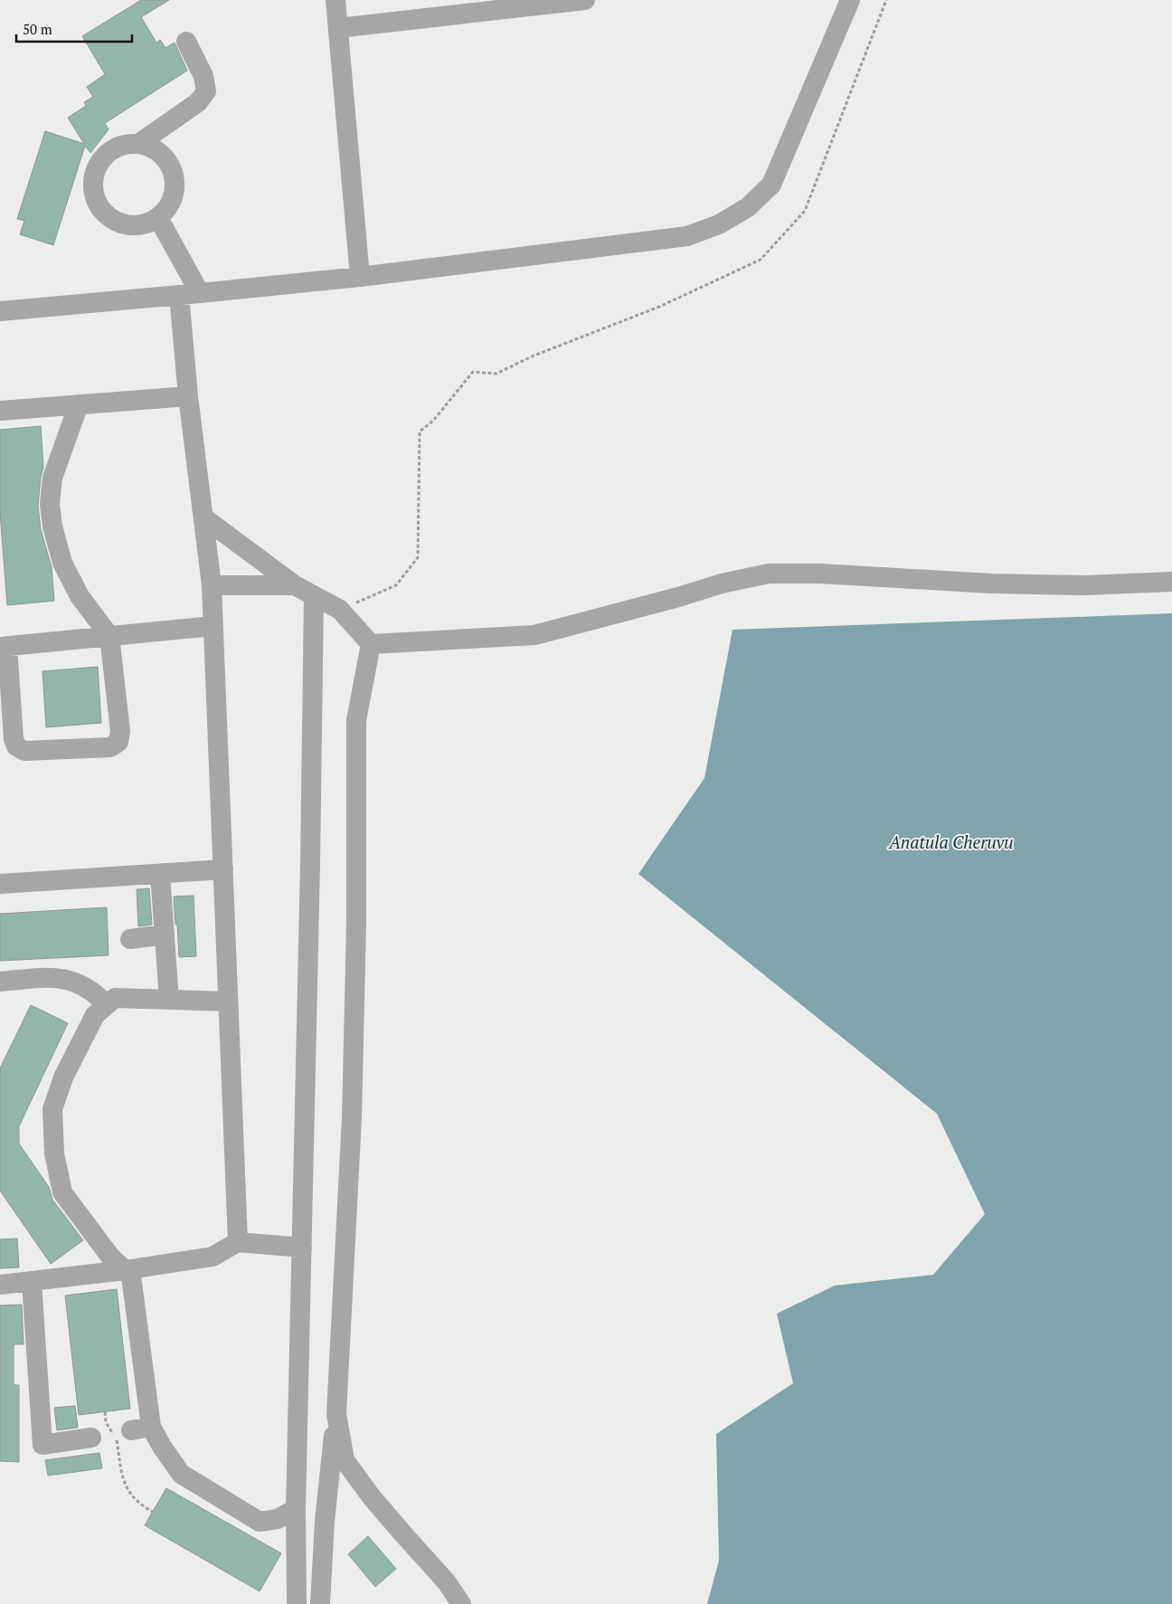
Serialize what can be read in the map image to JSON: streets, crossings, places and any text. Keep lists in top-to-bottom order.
{
  "water": ["Anatula Cheruvu"],
  "scale_bar": "50 m"
}
